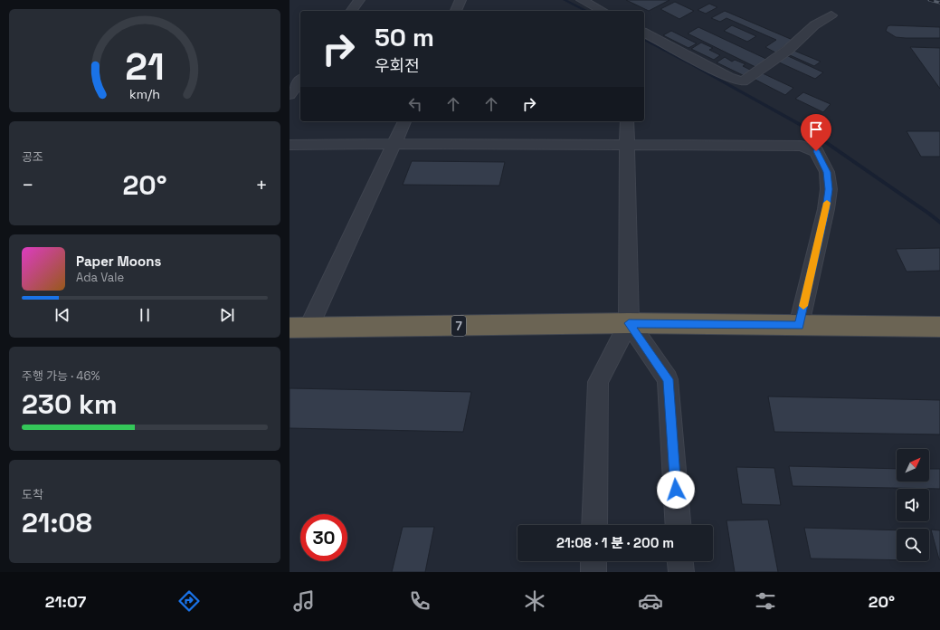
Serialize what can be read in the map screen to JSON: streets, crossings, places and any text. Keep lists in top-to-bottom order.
{
  "streets": {
    "highway": ["7"]
  },
  "north": "top right",
  "page": {
    "turn": ["50 m", "우회전"],
    "tile": [
      "공조",
      ["주행 가능 · 46%", "230 km"],
      ["도착", "21:08"]
    ],
    "heat": ["−", "20°", "+"],
    "song": ["Paper Moons", "Ada Vale"],
    "limit": "30",
    "trip": "21:08 · 1 분 · 200 m",
    "tabs": ["21:07", "20°"],
    "gauge": ["21", "km/h"]
  }
}
